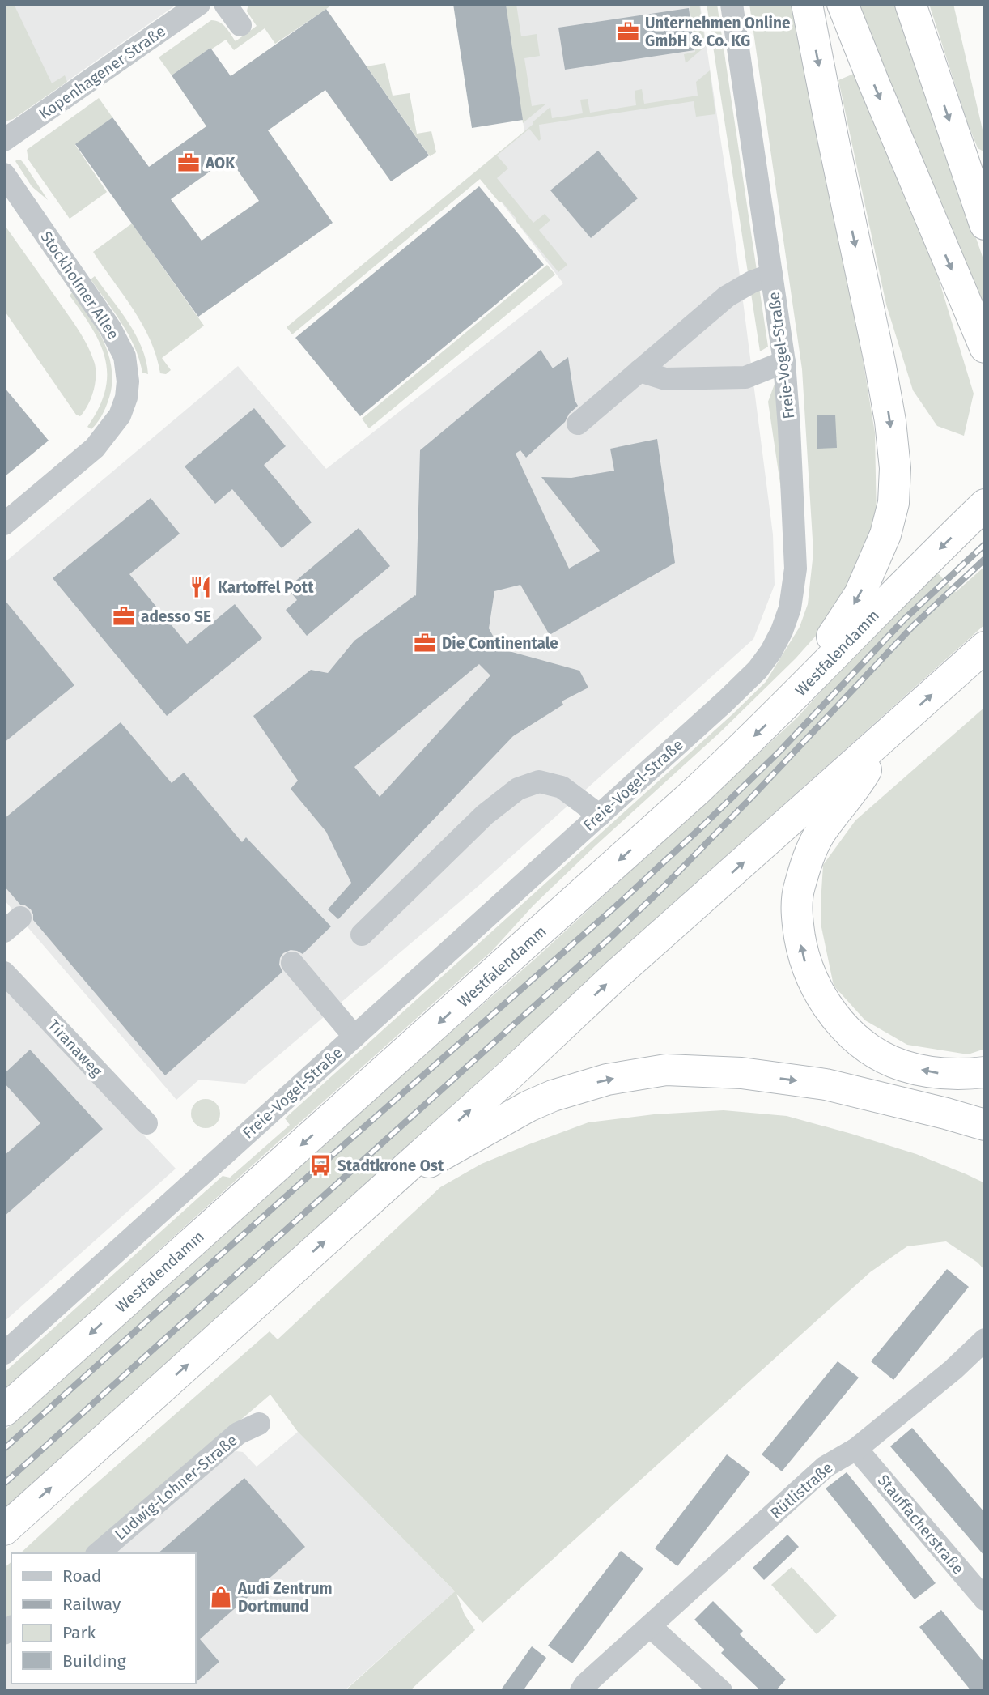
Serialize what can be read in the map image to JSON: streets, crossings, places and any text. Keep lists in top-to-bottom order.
{
  "streets": {
    "highway": ["Westfalendamm"],
    "street": [
      "Kopenhagener Straße",
      "Stockholmer Allee",
      "Freie-Vogel-Straße",
      "Tiranaweg",
      "Ludwig-Lohner-Straße",
      "Rütlistraße",
      "Stauffacherstraße"
    ]
  },
  "crossings": [
    ["Rütlistraße", "Stauffacherstraße"]
  ],
  "places": {
    "office": [
      "Unternehmen Online GmbH & Co. KG",
      "AOK",
      "adesso SE",
      "Die Continentale"
    ],
    "restaurant": ["Kartoffel Pott"],
    "bus stop": ["Stadtkrone Ost"],
    "shop": ["Audi Zentrum Dortmund"]
  },
  "legend": [
    "Road",
    "Railway",
    "Park",
    "Building"
  ]
}
